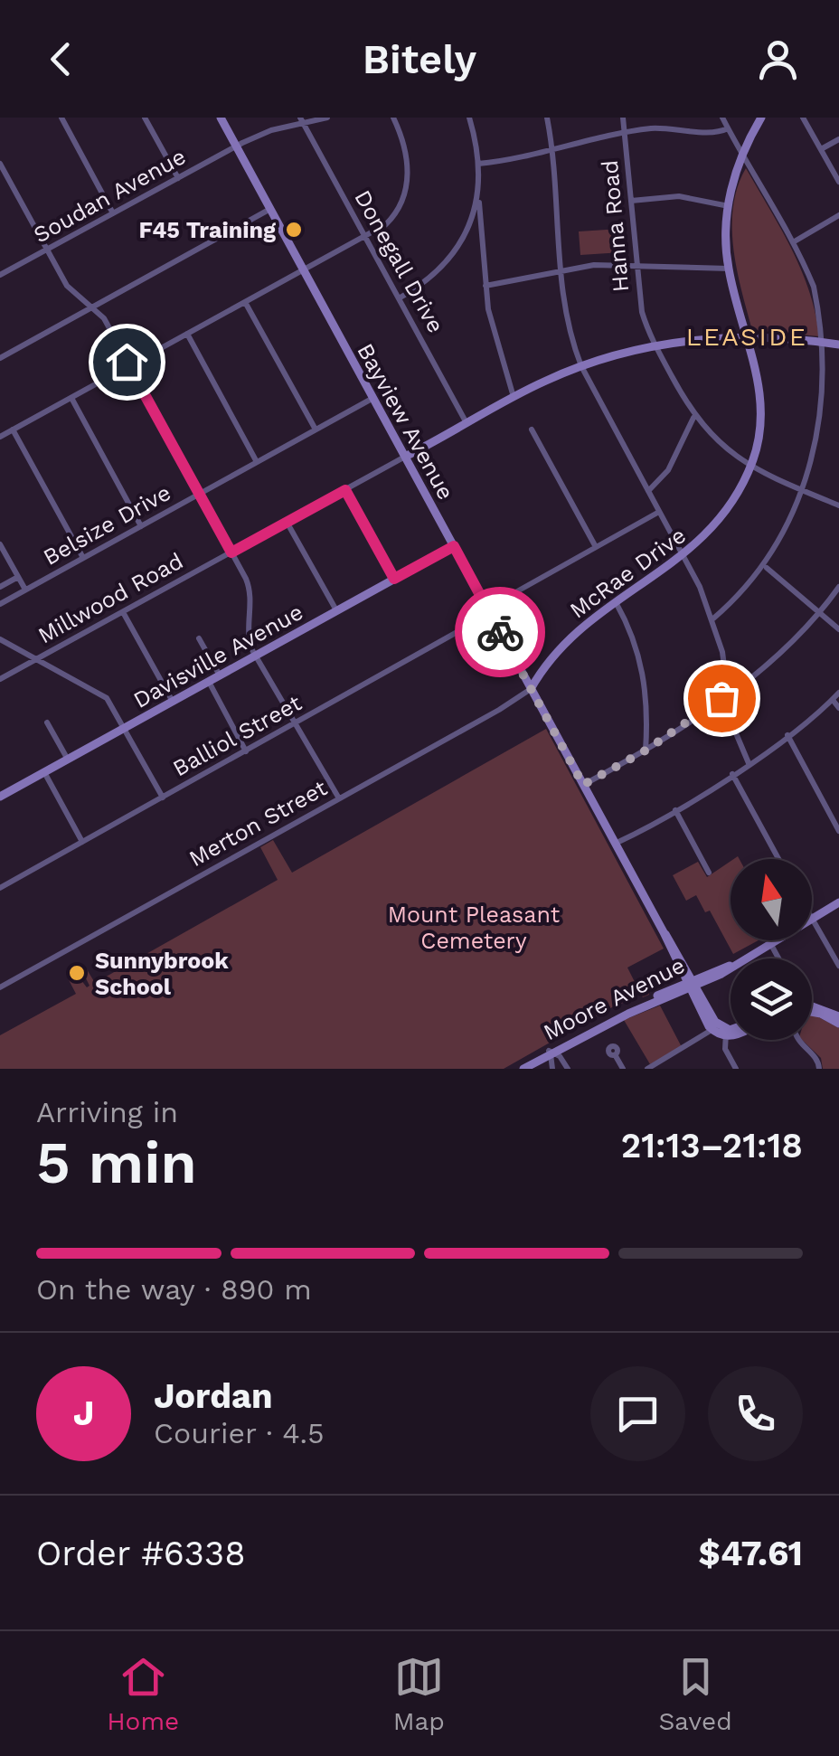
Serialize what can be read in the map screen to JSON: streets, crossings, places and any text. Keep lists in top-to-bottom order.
{
  "streets": {
    "street": [
      "Soudan Avenue",
      "Hanna Road",
      "Donegall Drive",
      "Bayview Avenue",
      "Belsize Drive",
      "McRae Drive",
      "Millwood Road",
      "Davisville Avenue",
      "Balliol Street",
      "Merton Street",
      "Moore Avenue"
    ]
  },
  "crossings": [
    ["Soudan Avenue", "Donegall Drive"],
    ["Soudan Avenue", "Bayview Avenue"],
    ["Hanna Road", "McRae Drive"],
    ["Hanna Road", "Millwood Road"],
    ["Donegall Drive", "Millwood Road"],
    ["Bayview Avenue", "Belsize Drive"],
    ["Bayview Avenue", "McRae Drive"],
    ["Bayview Avenue", "Millwood Road"],
    ["Bayview Avenue", "Davisville Avenue"],
    ["Bayview Avenue", "Balliol Street"],
    ["Bayview Avenue", "Merton Street"],
    ["Bayview Avenue", "Moore Avenue"],
    ["McRae Drive", "Millwood Road"],
    ["McRae Drive", "Merton Street"]
  ],
  "districts": ["LEASIDE"],
  "parks": ["Mount Pleasant Cemetery"],
  "places": ["F45 Training", "Sunnybrook School"],
  "north": "top",
  "page": {
    "header": "Bitely",
    "heading": ["5 min", "Arriving in", "21:13–21:18"],
    "panel": [
      "Jordan",
      "Courier · 4.5",
      "Order #6338",
      "$47.61"
    ],
    "bar": "On the way · 890 m",
    "round": "J",
    "tabs": ["Home", "Map", "Saved"]
  }
}
